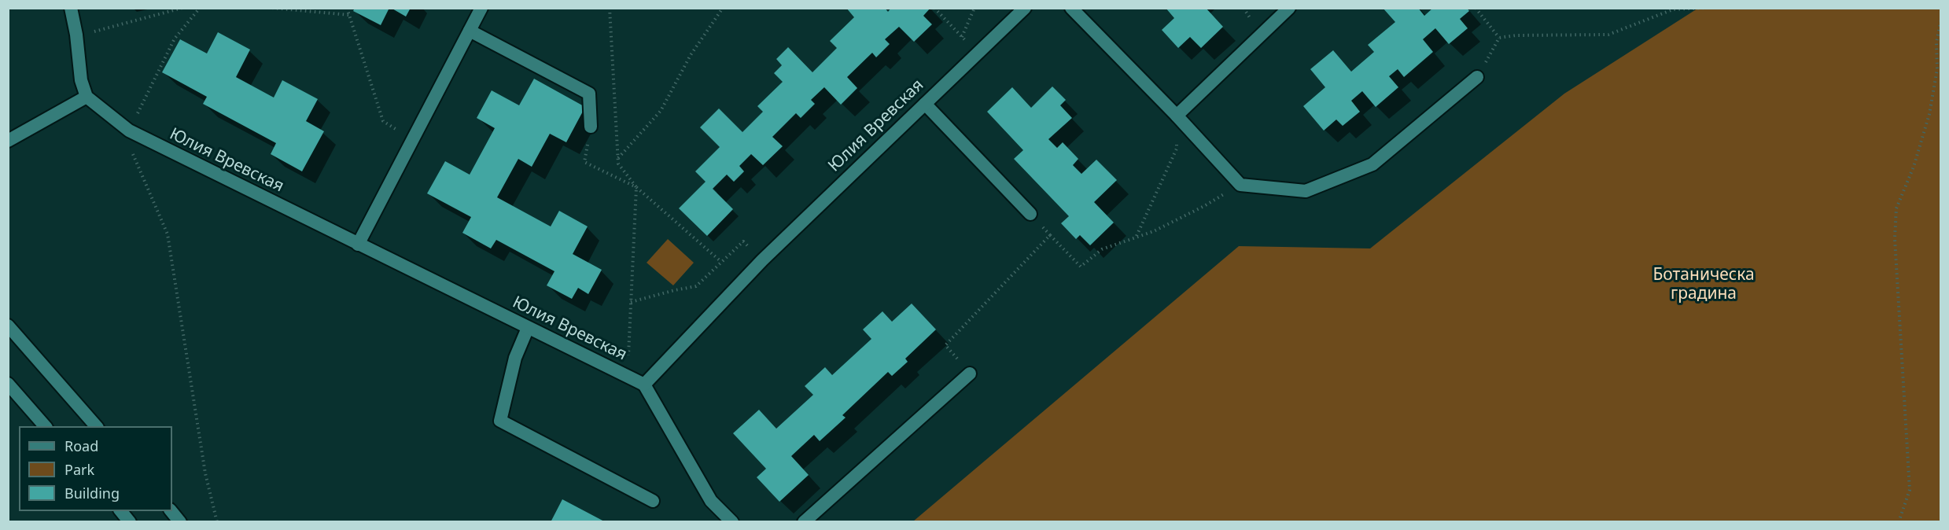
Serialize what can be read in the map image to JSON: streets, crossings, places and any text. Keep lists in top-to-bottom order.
{
  "streets": {
    "street": ["Юлия Вревская"]
  },
  "parks": ["Ботаническа градина"],
  "legend": ["Road", "Park", "Building"]
}
